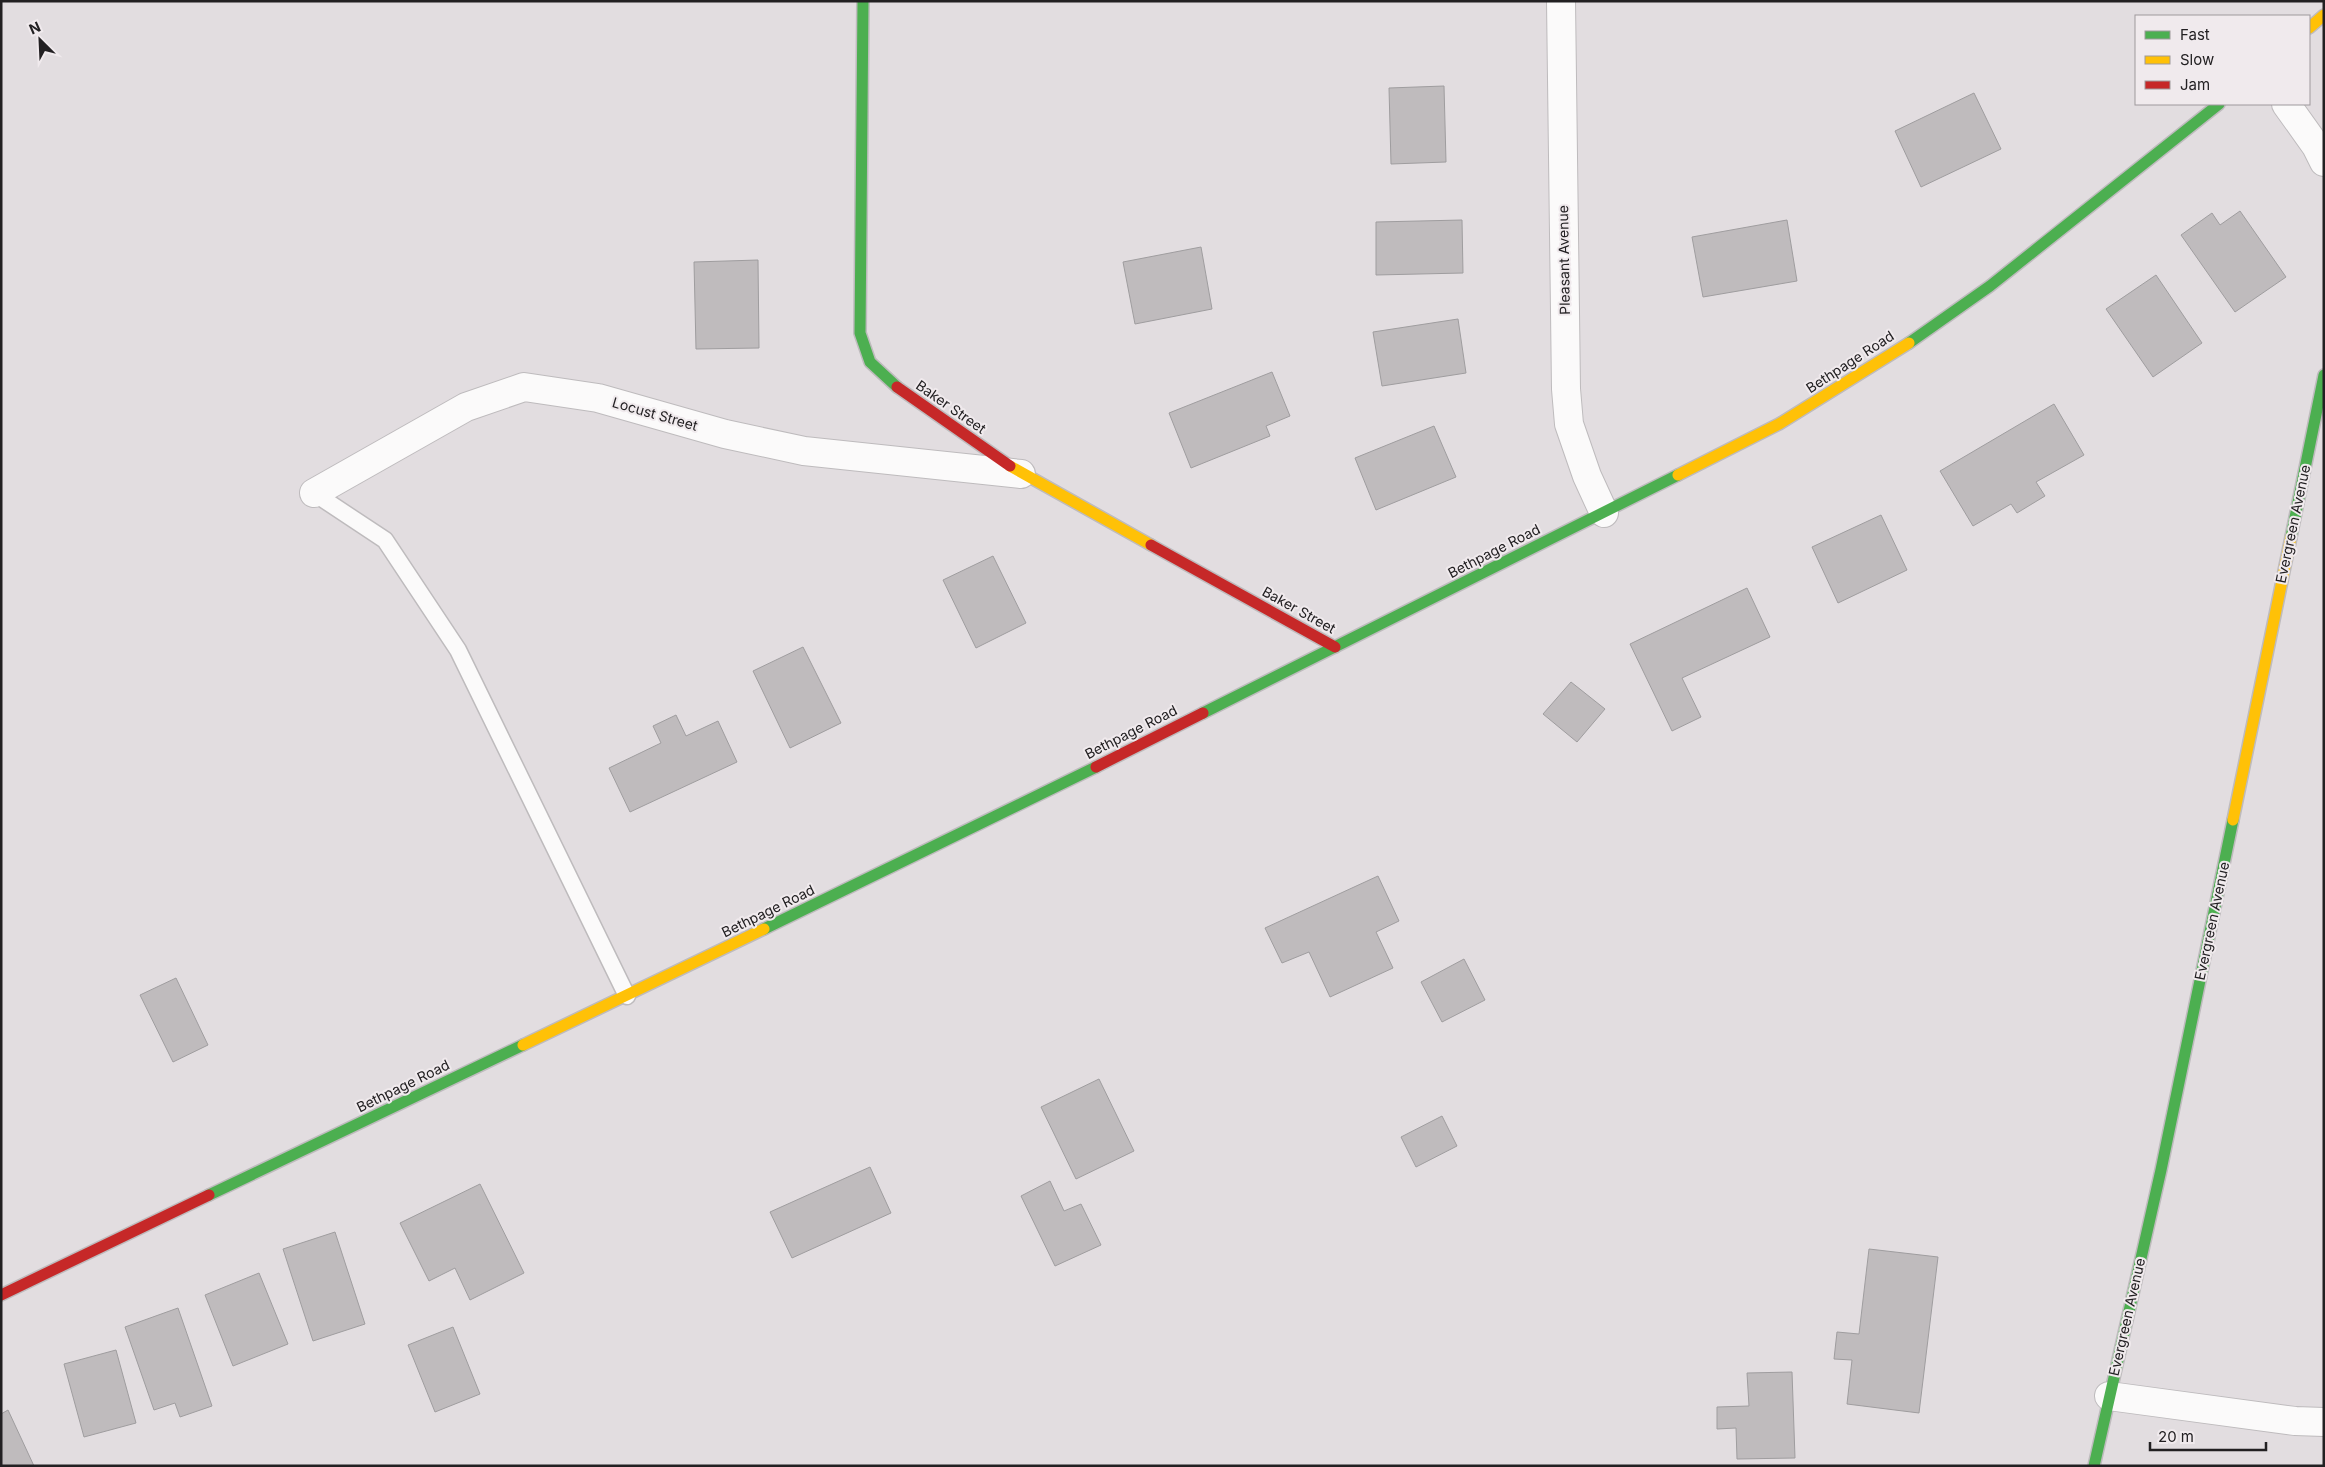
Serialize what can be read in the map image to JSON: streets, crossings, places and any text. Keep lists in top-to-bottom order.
{
  "streets": {
    "street": [
      "Pleasant Avenue",
      "Bethpage Road",
      "Baker Street",
      "Locust Street",
      "Evergreen Avenue"
    ]
  },
  "crossings": [
    ["Pleasant Avenue", "Bethpage Road"],
    ["Bethpage Road", "Baker Street"],
    ["Baker Street", "Locust Street"]
  ],
  "legend": ["Fast", "Slow", "Jam"],
  "scale_bar": "20 m",
  "north": "top left"
}
